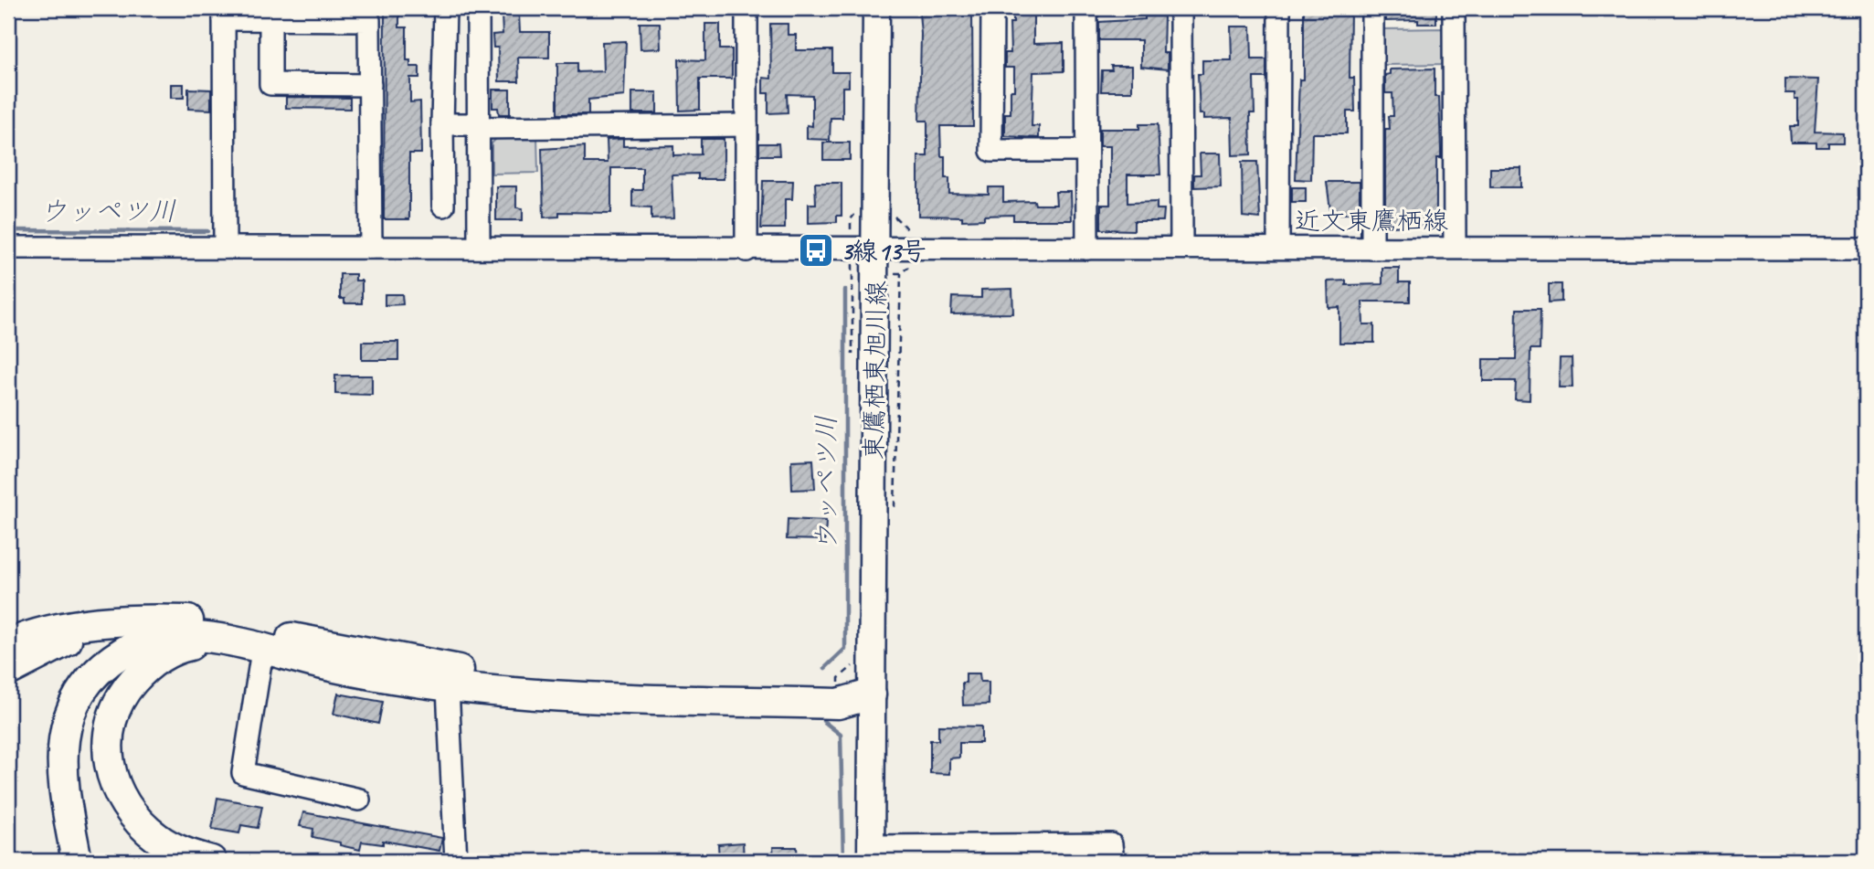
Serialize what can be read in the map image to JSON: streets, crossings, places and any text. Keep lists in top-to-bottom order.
{
  "streets": {
    "main road": ["東鷹栖東旭川線"],
    "street": ["近文東鷹栖線"]
  },
  "crossings": [
    ["近文東鷹栖線", "東鷹栖東旭川線"]
  ],
  "water": ["ウッペツ川"],
  "places": {
    "bus stop": ["3線13号"]
  }
}
